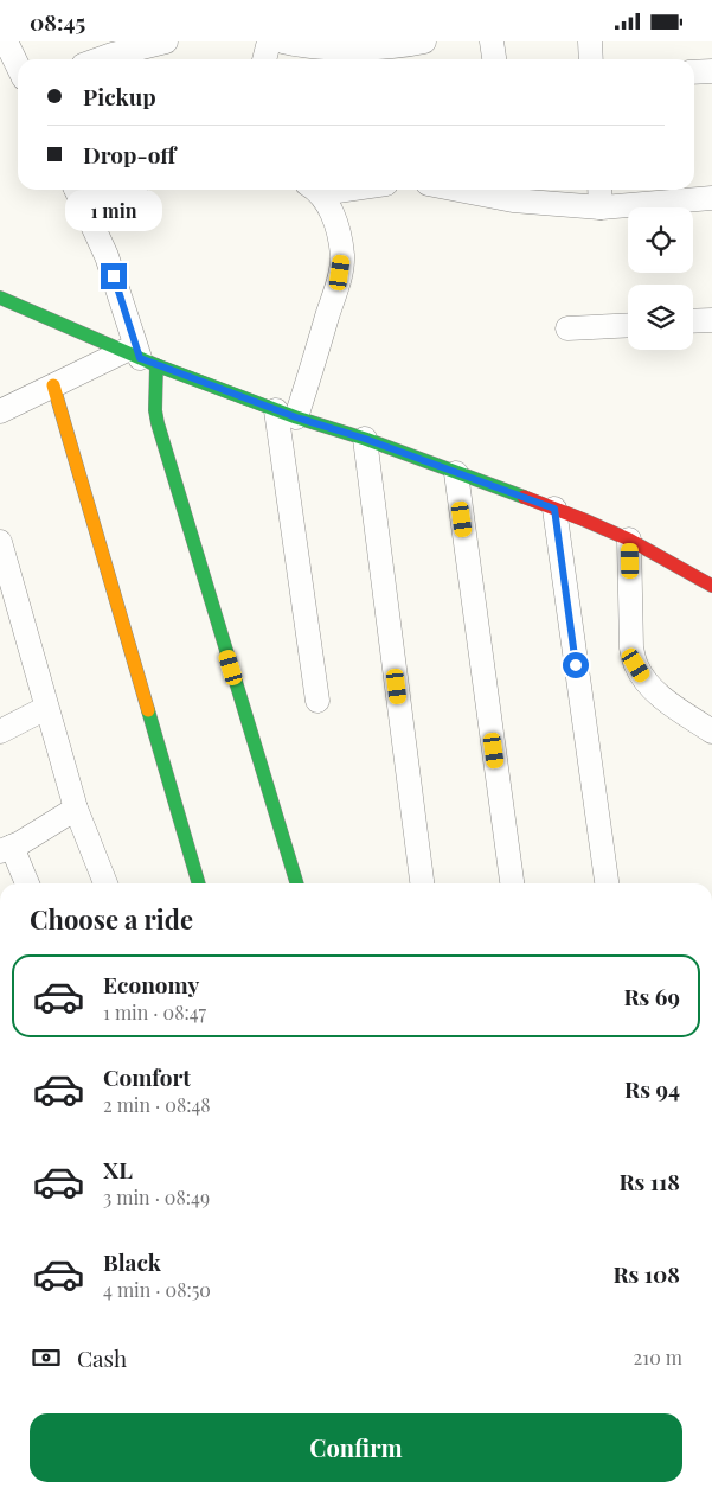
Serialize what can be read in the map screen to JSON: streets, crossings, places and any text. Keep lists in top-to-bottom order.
{
  "page": {
    "status": "08:45",
    "banner": ["Pickup", "Drop-off"],
    "bubble": "1 min",
    "heading": "Choose a ride",
    "list": [
      {
        "name": "Economy",
        "note": "1 min · 08:47",
        "value": "Rs 69"
      },
      {
        "name": "Comfort",
        "note": "2 min · 08:48",
        "value": "Rs 94"
      },
      {
        "name": "XL",
        "note": "3 min · 08:49",
        "value": "Rs 118"
      },
      {
        "name": "Black",
        "note": "4 min · 08:50",
        "value": "Rs 108"
      }
    ],
    "pay": ["Cash", "210 m"],
    "buttons": "Confirm"
  }
}
